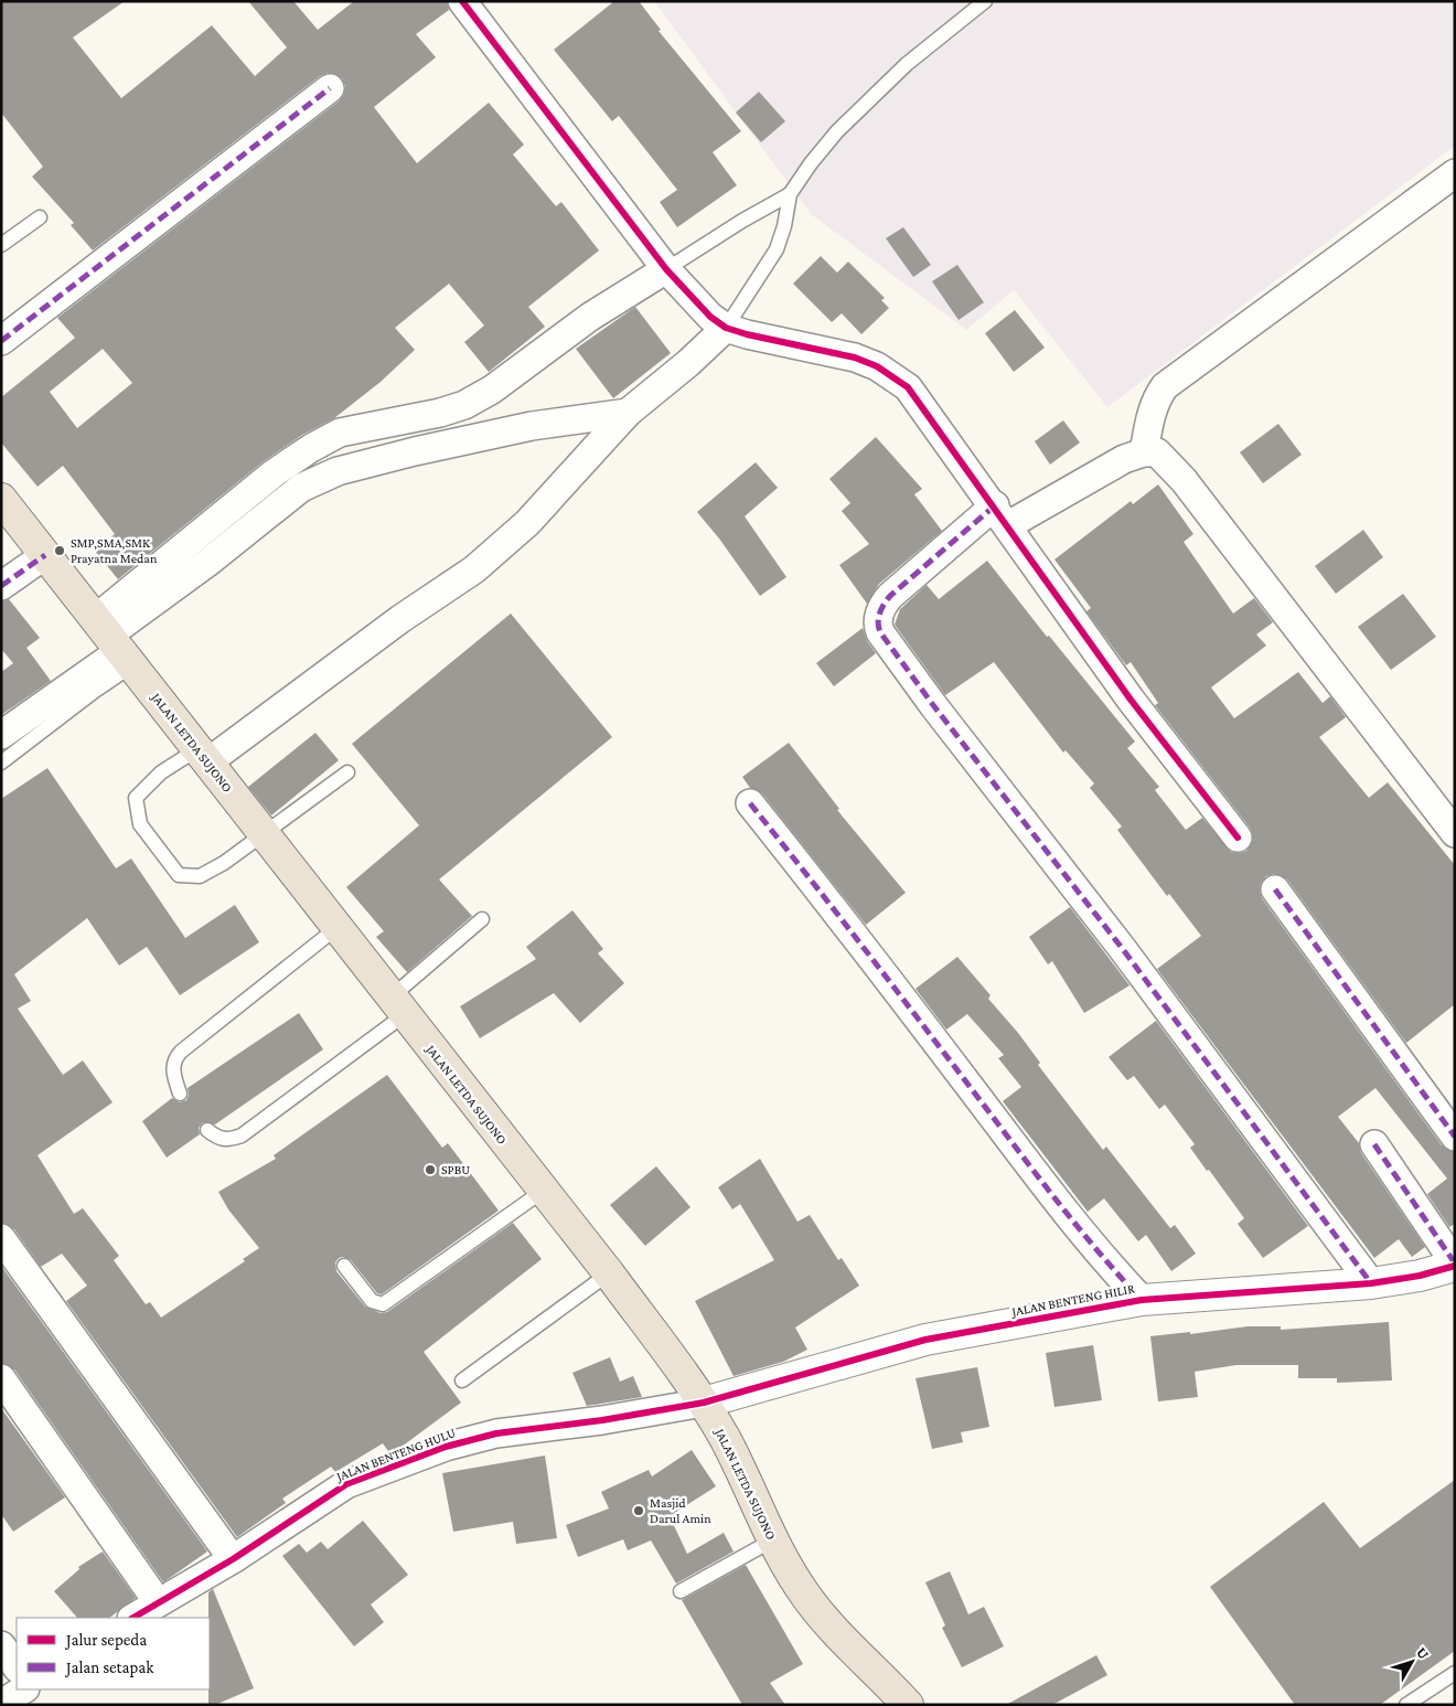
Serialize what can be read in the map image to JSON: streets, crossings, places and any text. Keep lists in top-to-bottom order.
{
  "streets": {
    "highway": ["JALAN LETDA SUJONO"],
    "street": ["JALAN BENTENG HILIR", "JALAN BENTENG HULU"]
  },
  "crossings": [
    ["JALAN LETDA SUJONO", "JALAN BENTENG HILIR"],
    ["JALAN LETDA SUJONO", "JALAN BENTENG HULU"],
    ["JALAN BENTENG HILIR", "JALAN BENTENG HULU"]
  ],
  "places": ["SMP,SMA,SMK Prayatna Medan", "SPBU", "Masjid Darul Amin"],
  "legend": ["Jalur sepeda", "Jalan setapak"],
  "north": "top right"
}
